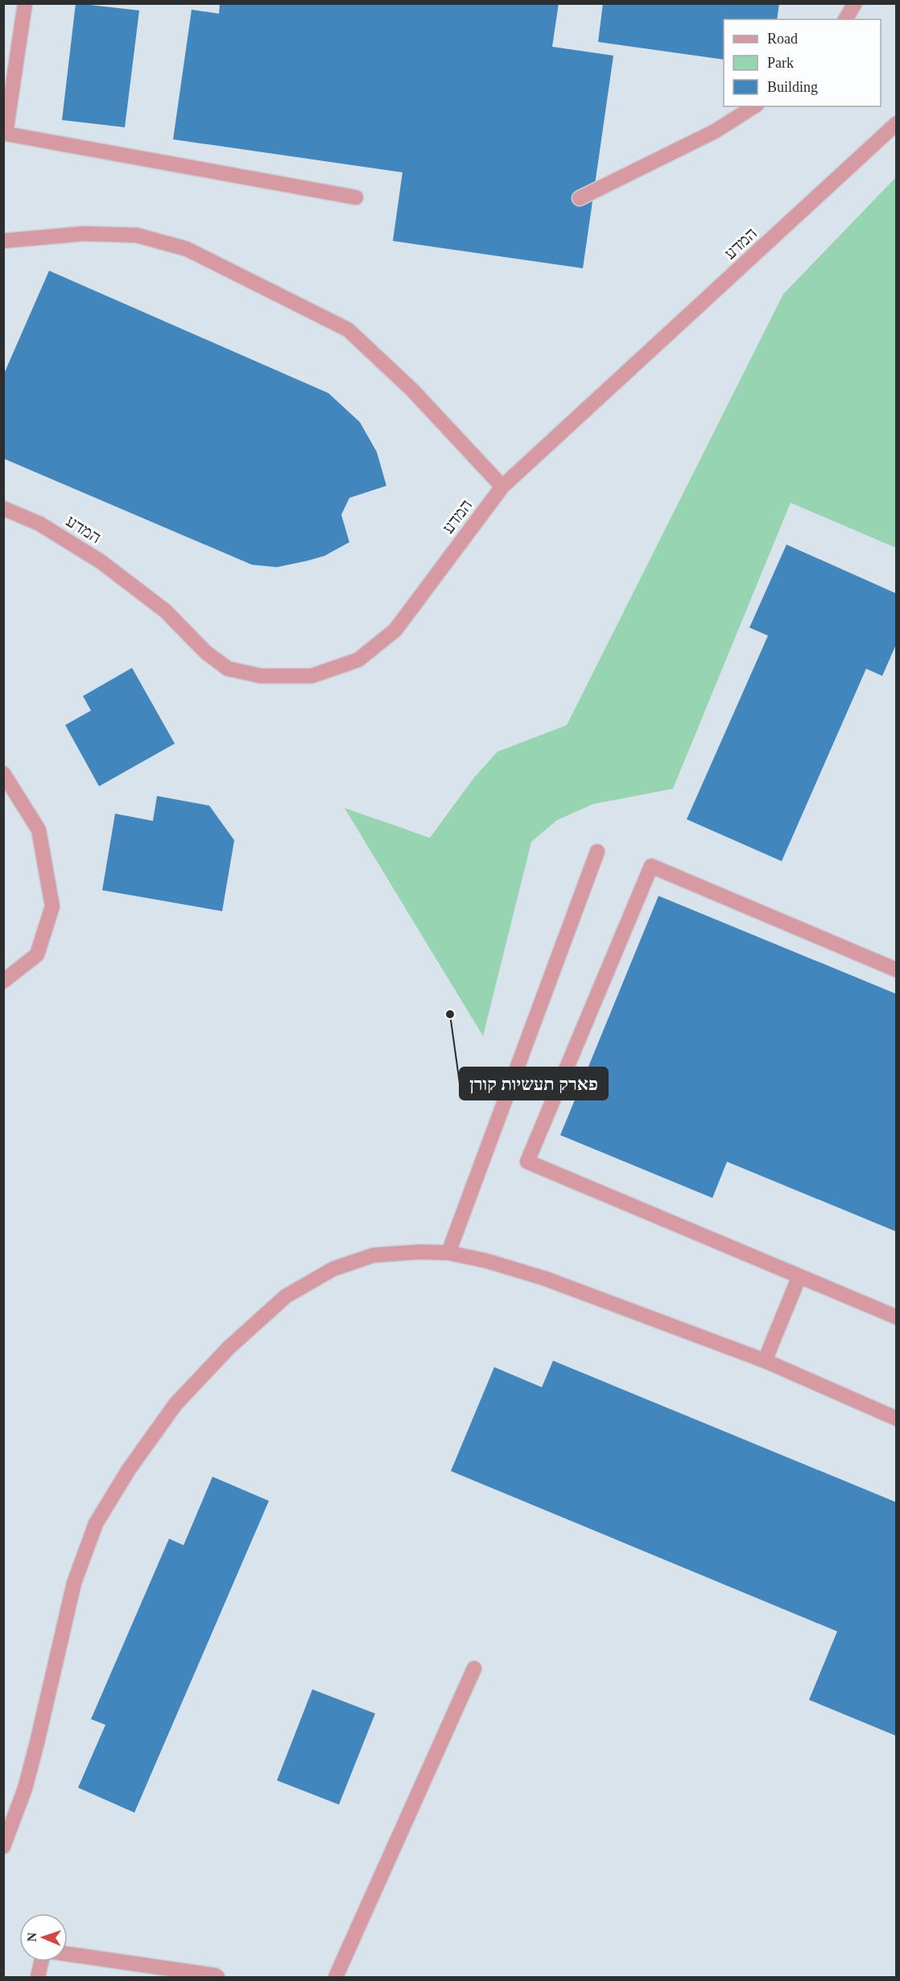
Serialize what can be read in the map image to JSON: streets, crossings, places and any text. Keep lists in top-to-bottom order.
{
  "streets": {
    "street": ["המדע"]
  },
  "places": ["פארק תעשיות קורן"],
  "legend": ["Road", "Park", "Building"],
  "north": "left"
}
